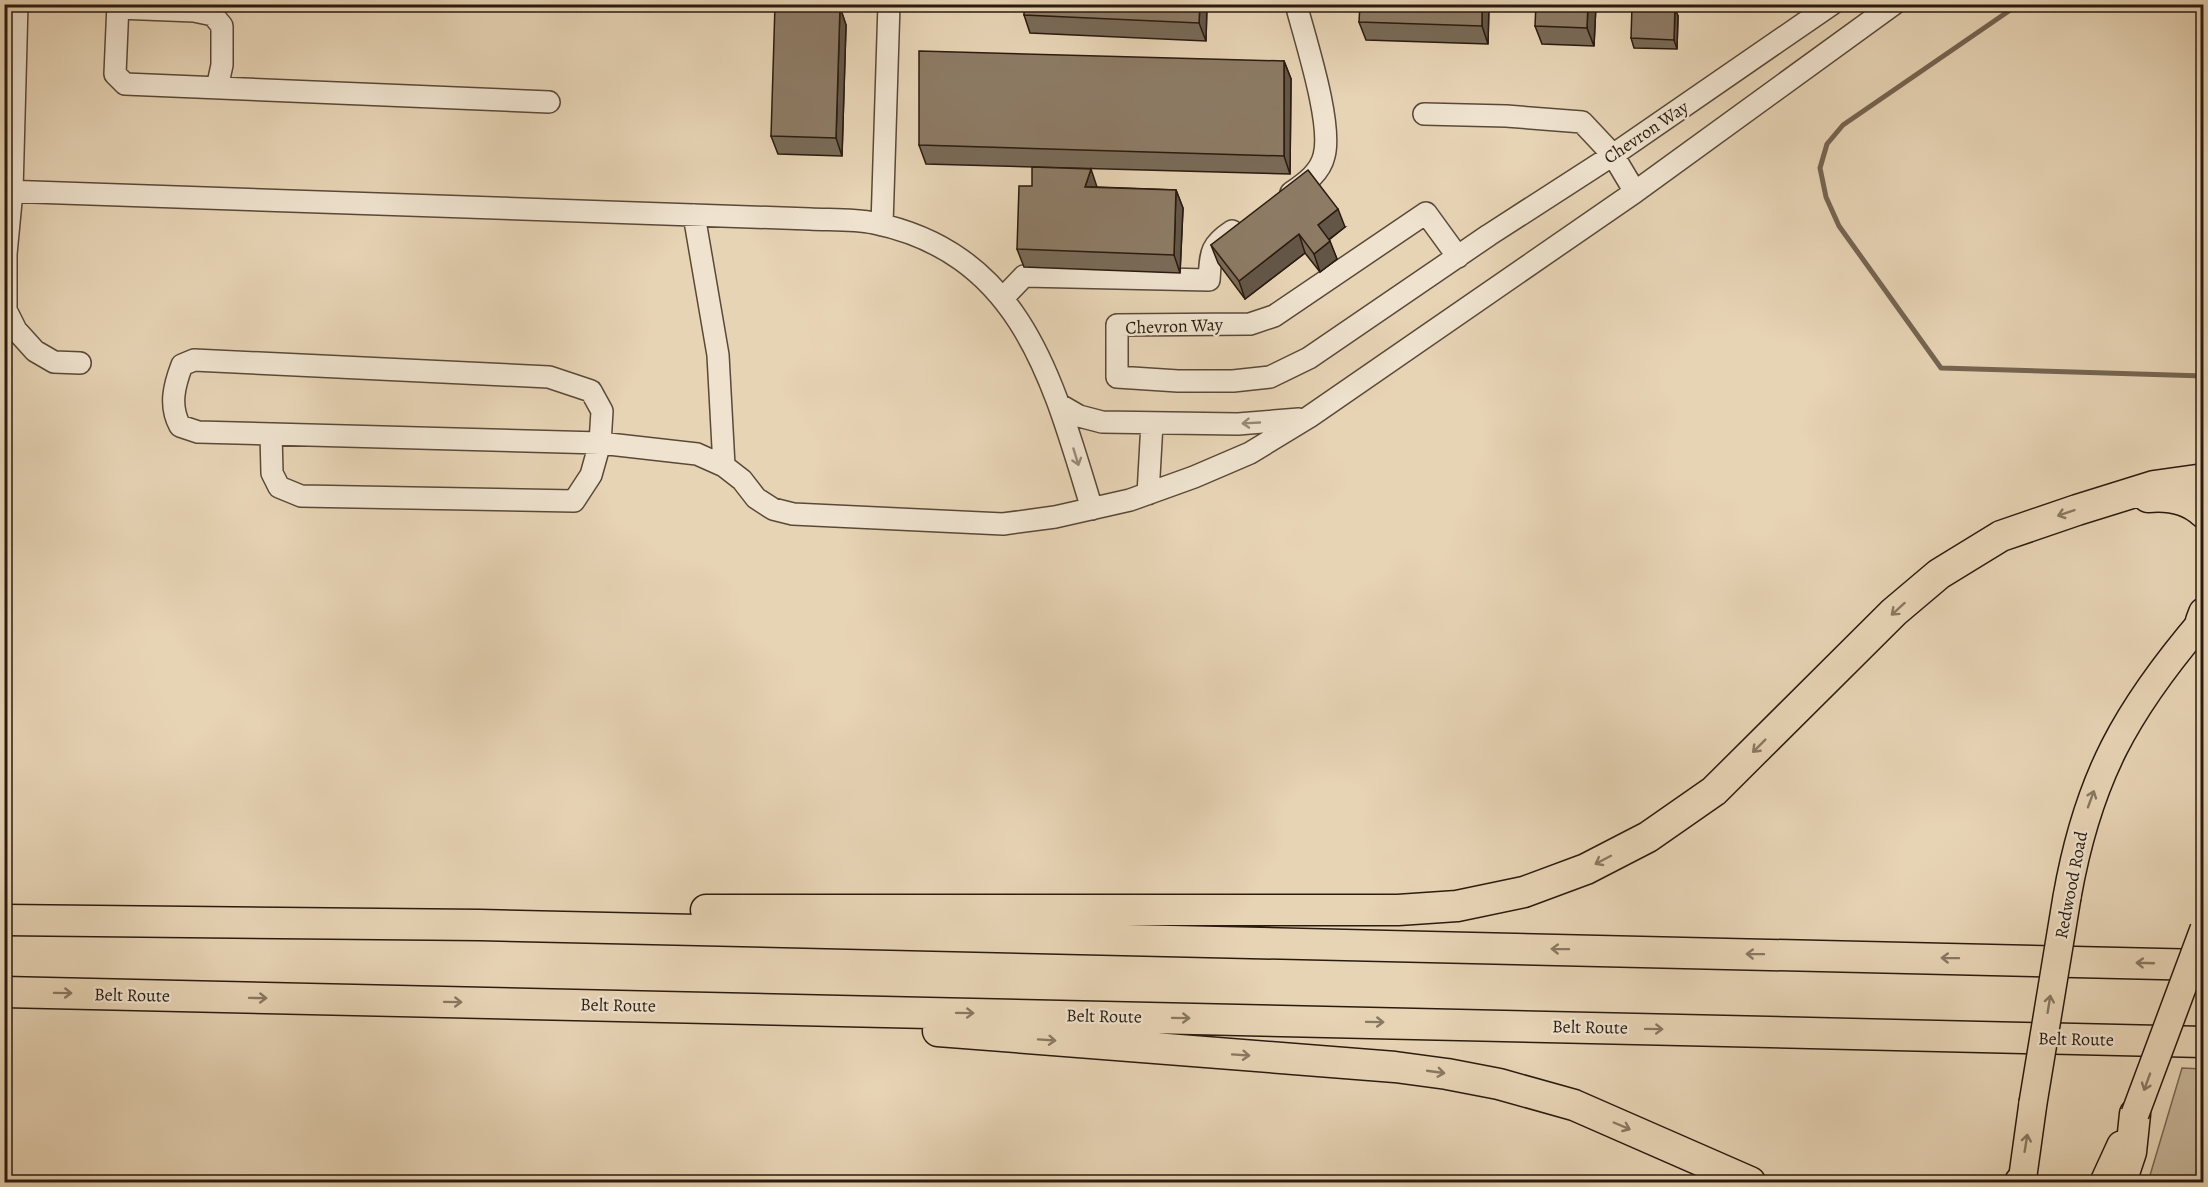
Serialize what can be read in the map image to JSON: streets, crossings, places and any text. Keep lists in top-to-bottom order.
{
  "streets": {
    "highway": ["Belt Route"],
    "main road": ["Redwood Road"],
    "lane": ["Chevron Way"]
  }
}
